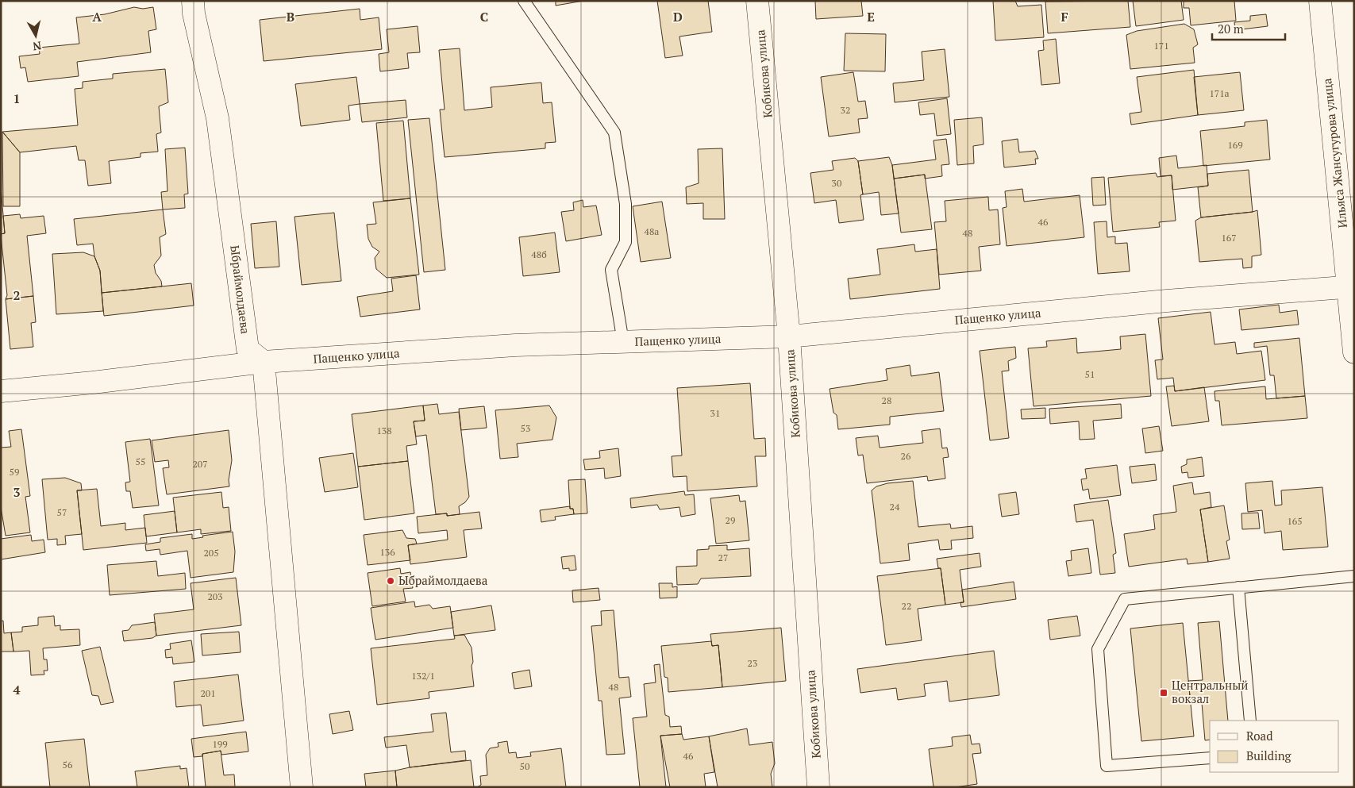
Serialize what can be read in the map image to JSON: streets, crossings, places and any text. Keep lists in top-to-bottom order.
{
  "streets": {
    "street": [
      "Кобикова улица",
      "Ильяса Жансугурова улица",
      "Ыбраймолдаева",
      "Пащенко улица"
    ]
  },
  "crossings": [
    ["Кобикова улица", "Пащенко улица"],
    ["Ильяса Жансугурова улица", "Пащенко улица"],
    ["Ыбраймолдаева", "Пащенко улица"]
  ],
  "places": {
    "other": ["Ыбраймолдаева"],
    "transit": ["Центральный вокзал"]
  },
  "house_numbers": [
    "171",
    "171а",
    "32",
    "169",
    "30",
    "46",
    "48а",
    "48",
    "167",
    "48б",
    "51",
    "28",
    "31",
    "53",
    "138",
    "26",
    "55",
    "207",
    "59",
    "24",
    "57",
    "29",
    "165",
    "136",
    "205",
    "27",
    "203",
    "22",
    "23",
    "132/1",
    "48",
    "201",
    "199",
    "46",
    "56",
    "50"
  ],
  "legend": ["Road", "Building"],
  "scale_bar": "20 m",
  "north": "bottom",
  "grid": {
    "columns": [
      "A",
      "B",
      "C",
      "D",
      "E",
      "F"
    ],
    "rows": [
      "1",
      "2",
      "3",
      "4"
    ]
  }
}
